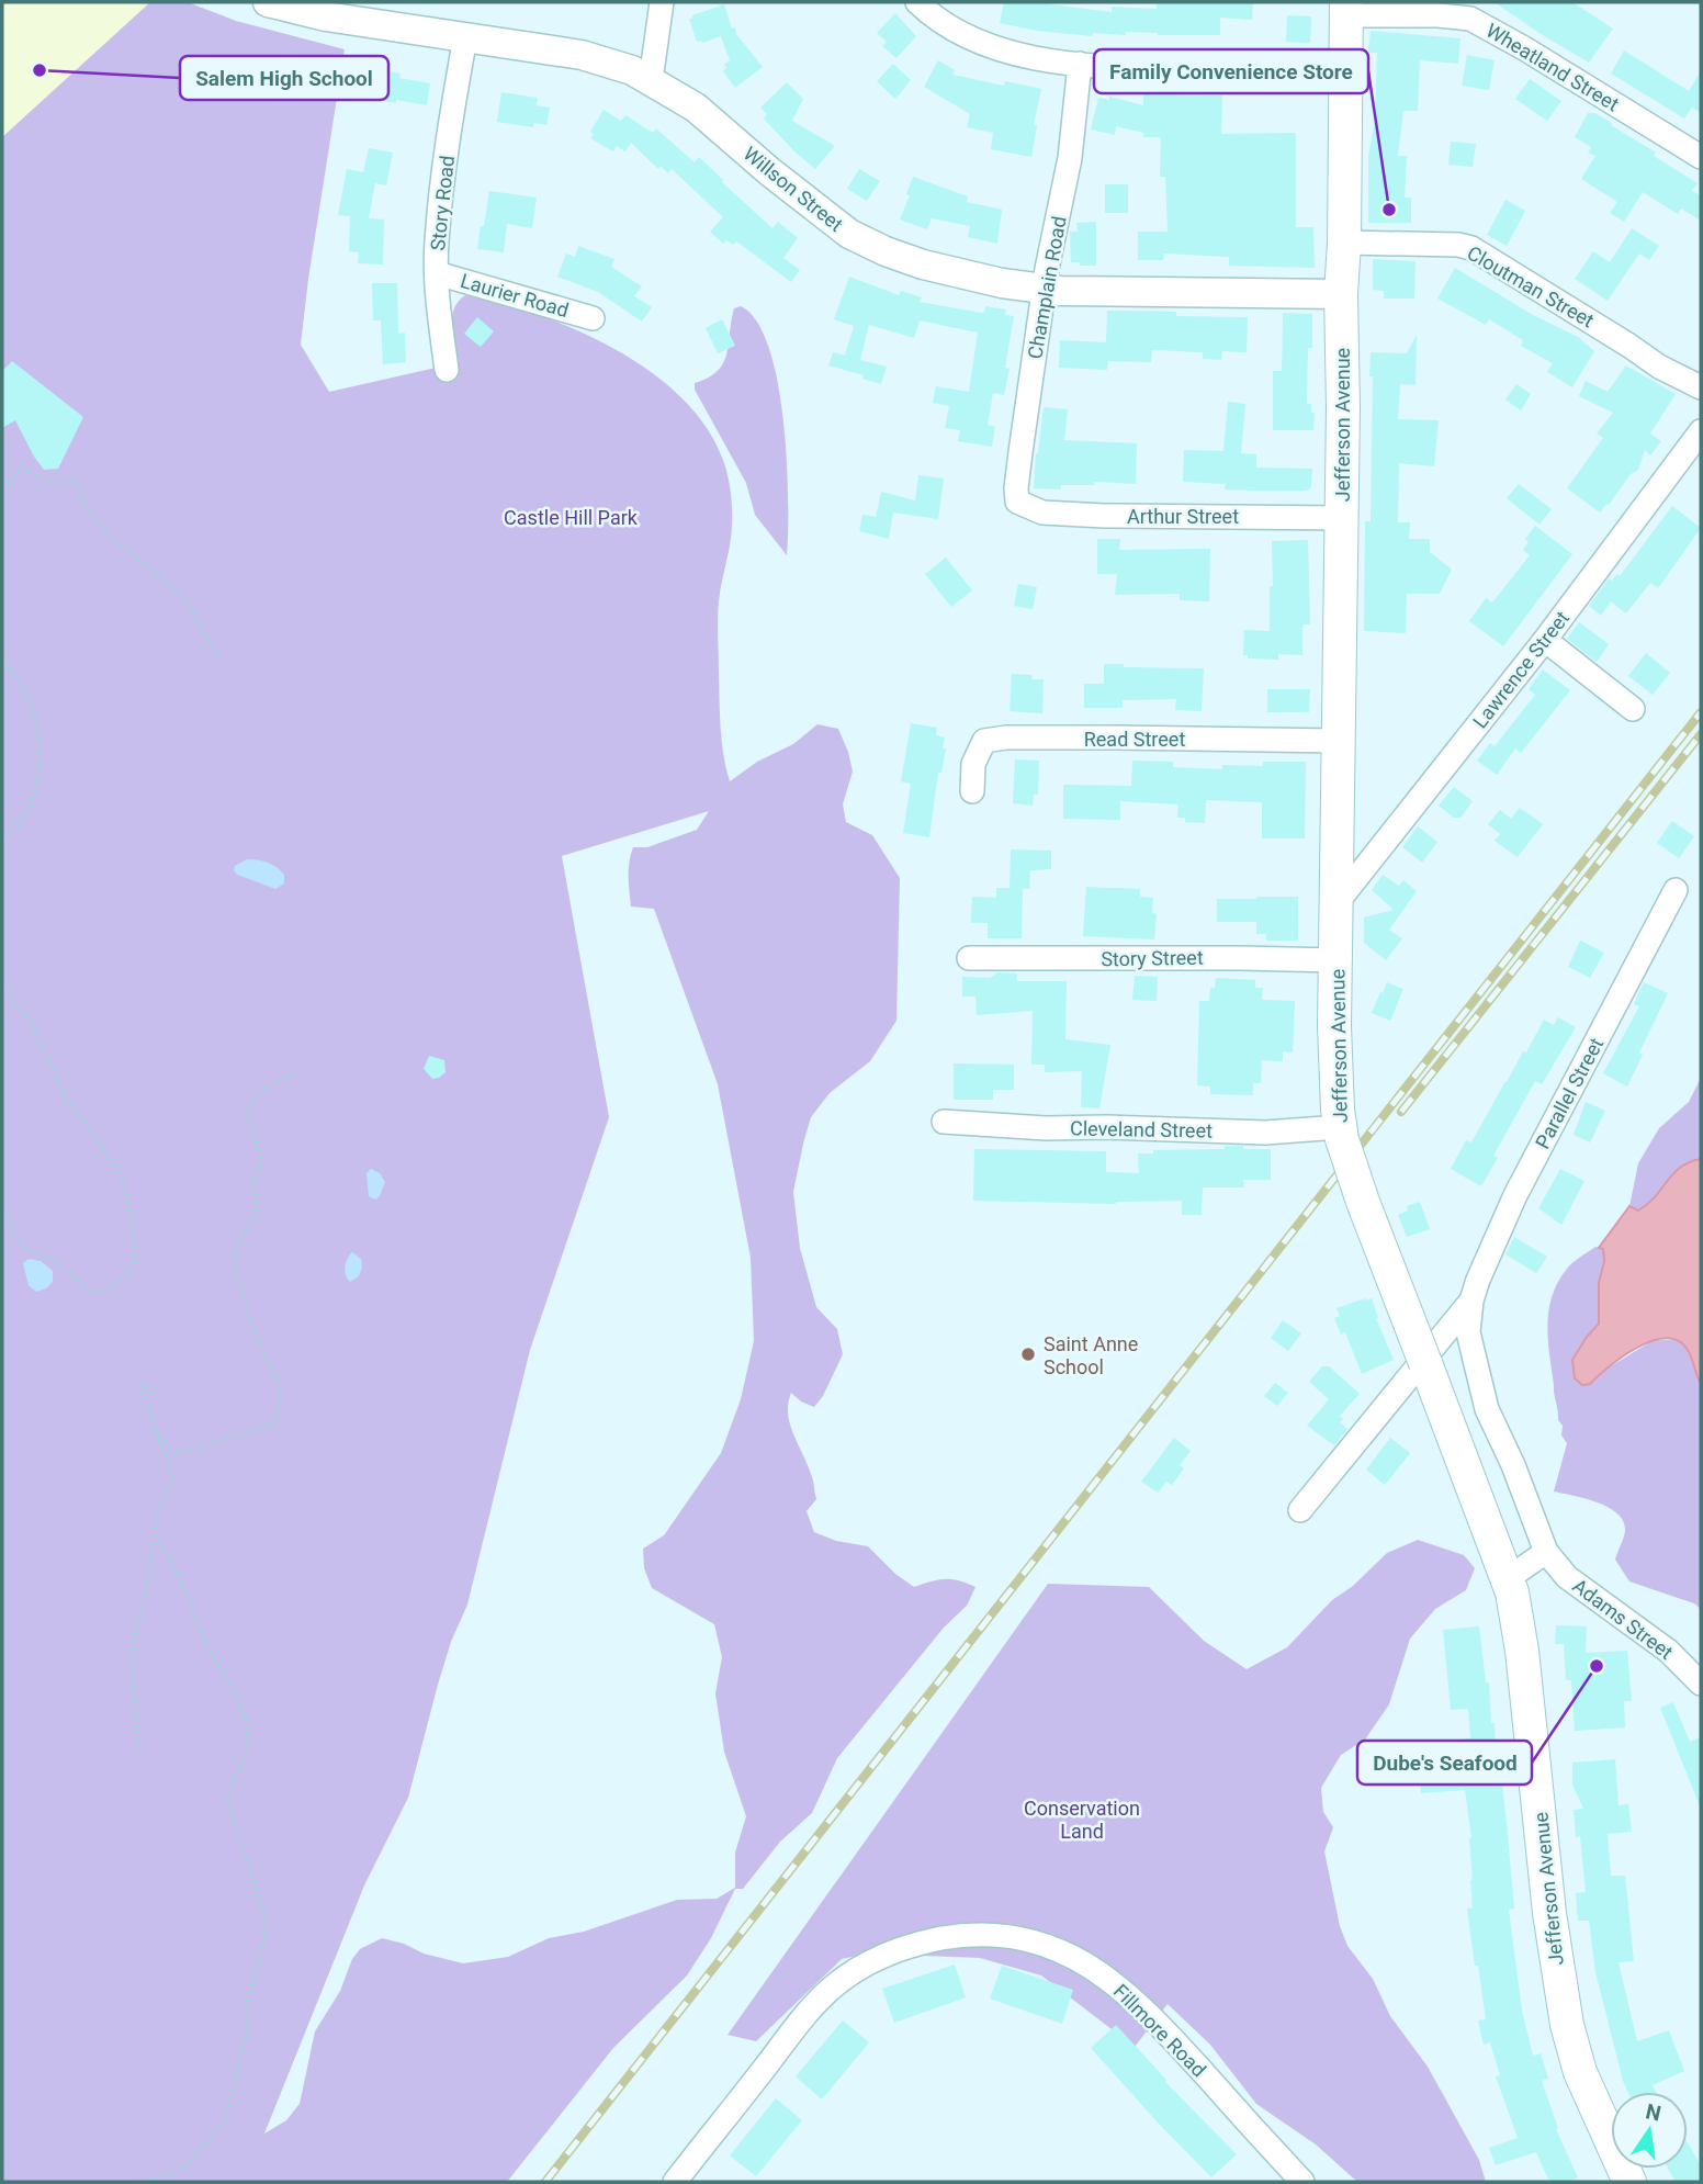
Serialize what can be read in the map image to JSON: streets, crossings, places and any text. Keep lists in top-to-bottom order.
{
  "streets": {
    "main road": ["Jefferson Avenue"],
    "street": [
      "Wheatland Street",
      "Willson Street",
      "Story Road",
      "Cloutman Street",
      "Champlain Road",
      "Laurier Road",
      "Arthur Street",
      "Lawrence Street",
      "Read Street",
      "Story Street",
      "Parallel Street",
      "Cleveland Street",
      "Adams Street",
      "Fillmore Road"
    ]
  },
  "crossings": [
    ["Wheatland Street", "Jefferson Avenue"],
    ["Willson Street", "Story Road"],
    ["Willson Street", "Champlain Road"],
    ["Willson Street", "Jefferson Avenue"],
    ["Story Road", "Laurier Road"],
    ["Cloutman Street", "Jefferson Avenue"],
    ["Champlain Road", "Arthur Street"],
    ["Jefferson Avenue", "Arthur Street"],
    ["Jefferson Avenue", "Lawrence Street"],
    ["Jefferson Avenue", "Read Street"],
    ["Jefferson Avenue", "Story Street"],
    ["Jefferson Avenue", "Cleveland Street"],
    ["Parallel Street", "Adams Street"]
  ],
  "parks": ["Castle Hill Park", "Conservation Land"],
  "places": [
    "Salem High School",
    "Family Convenience Store",
    "Saint Anne School",
    "Dube's Seafood"
  ],
  "north": "top"
}
